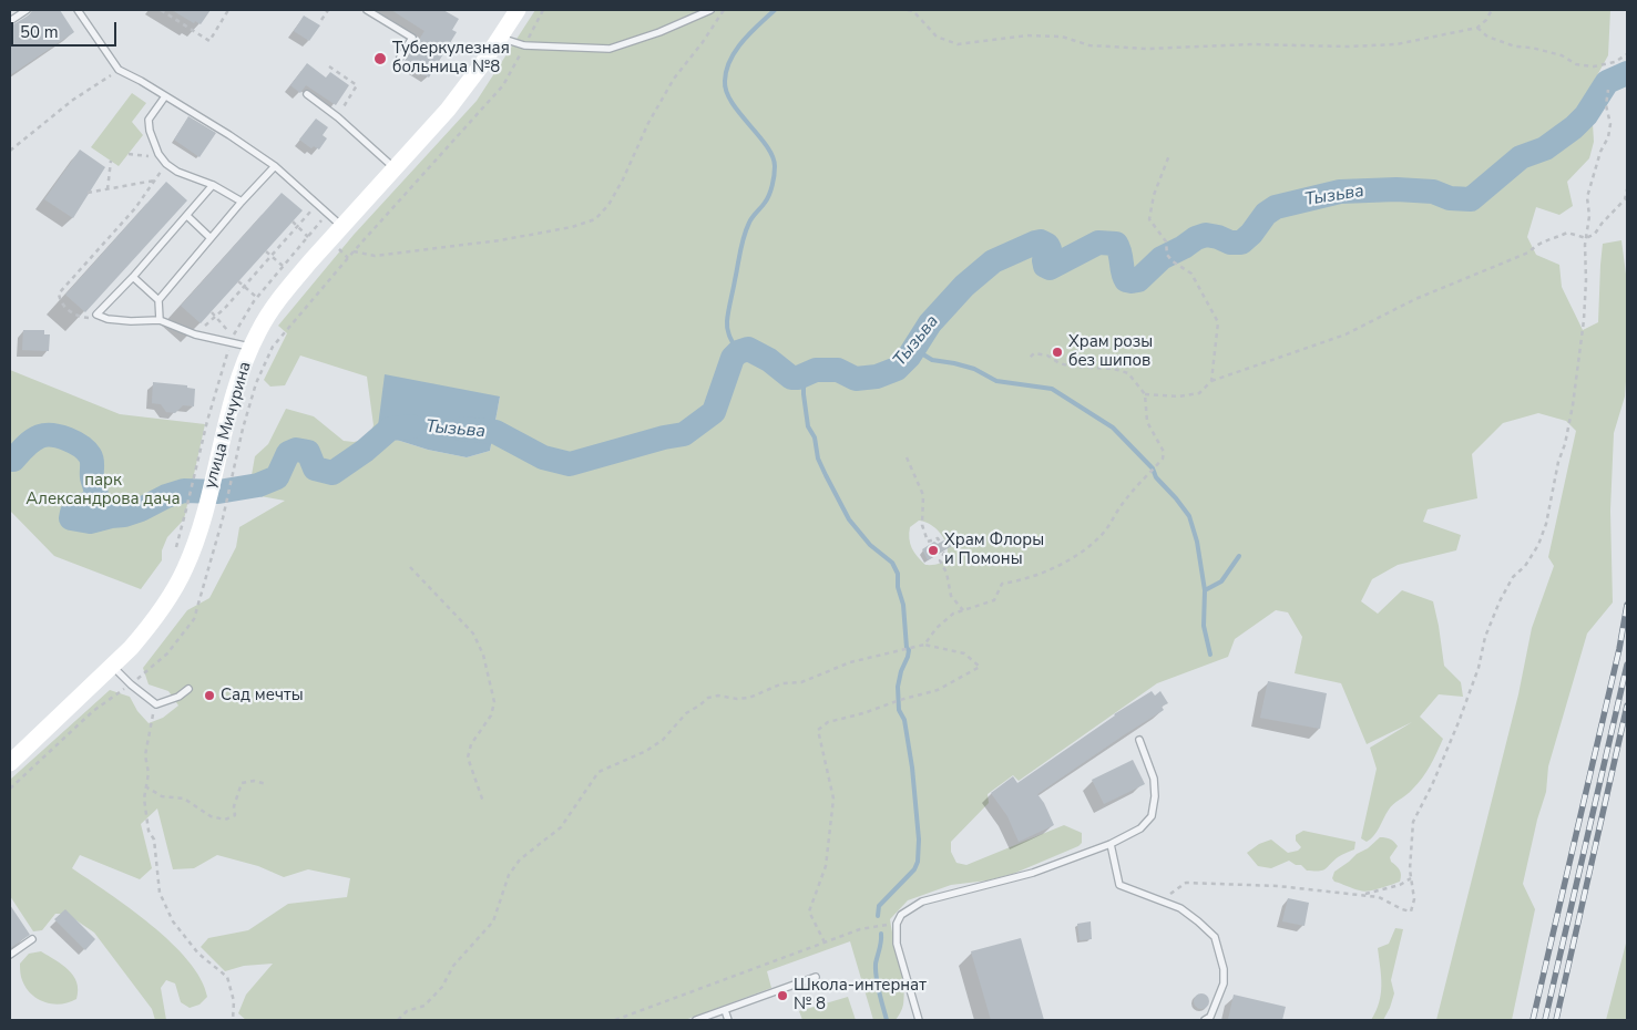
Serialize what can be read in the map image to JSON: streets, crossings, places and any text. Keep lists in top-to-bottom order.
{
  "streets": {
    "main road": ["улица Мичурина"]
  },
  "water": ["Тызьва"],
  "parks": ["парк Александрова дача"],
  "places": [
    "Туберкулезная больница №8",
    "Храм розы без шипов",
    "Храм Флоры и Помоны",
    "Сад мечты",
    "Школа-интернат № 8"
  ],
  "scale_bar": "50 m"
}
